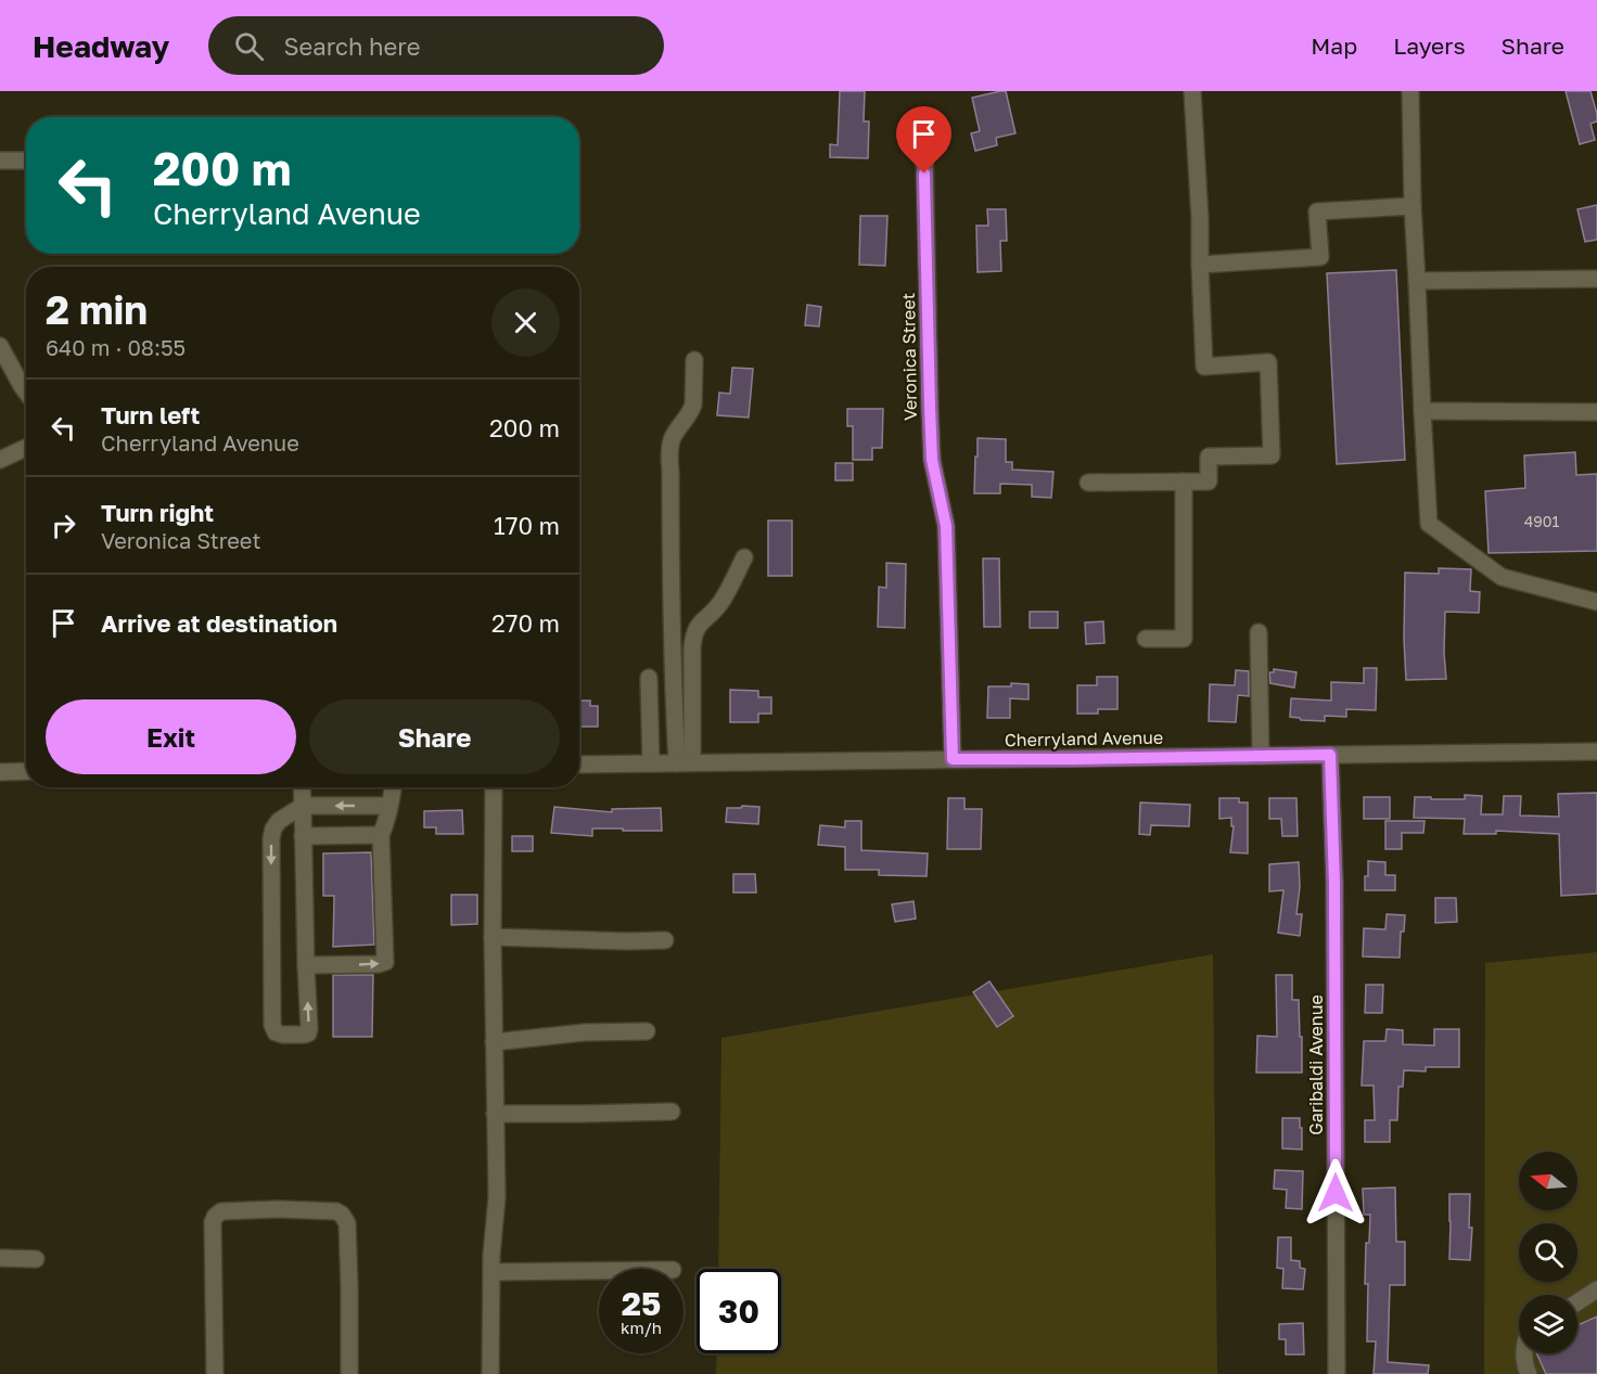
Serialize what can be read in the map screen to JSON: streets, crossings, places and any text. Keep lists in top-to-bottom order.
{
  "streets": {
    "street": ["Veronica Street", "Cherryland Avenue", "Garibaldi Avenue"]
  },
  "crossings": [
    ["Veronica Street", "Cherryland Avenue"],
    ["Cherryland Avenue", "Garibaldi Avenue"]
  ],
  "house_numbers": ["4901"],
  "north": "left",
  "page": {
    "header": "Headway",
    "search": "Search here",
    "nav": ["Map", "Layers", "Share"],
    "turn": ["200 m", "Cherryland Avenue"],
    "heading": ["2 min", "640 m · 08:55"],
    "list": [
      {
        "name": "Turn left",
        "note": "Cherryland Avenue",
        "value": "200 m"
      },
      {
        "name": "Turn right",
        "note": "Veronica Street",
        "value": "170 m"
      },
      {
        "name": "Arrive at destination",
        "value": "270 m"
      }
    ],
    "buttons": ["Exit", "Share"],
    "speed": "25 km/h",
    "limit": "30"
  }
}
